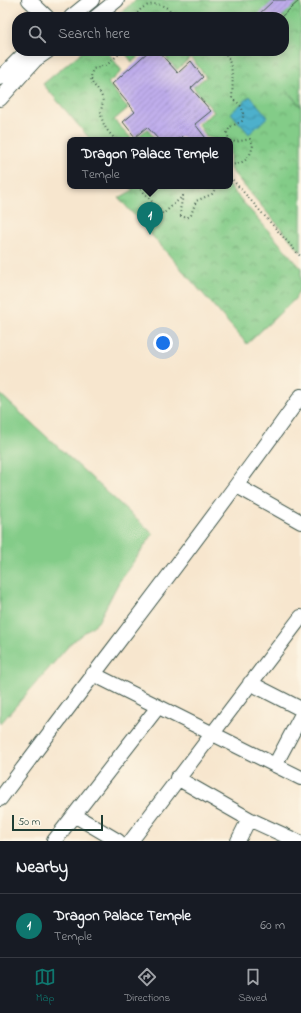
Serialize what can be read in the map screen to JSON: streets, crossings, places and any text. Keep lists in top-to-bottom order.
{
  "scale_bar": "50 m",
  "page": {
    "search": "Search here",
    "popup": ["Dragon Palace Temple", "Temple"],
    "pins": "1",
    "scale": "50 m",
    "heading": "Nearby",
    "list": [
      {
        "mark": "1",
        "name": "Dragon Palace Temple",
        "note": "Temple",
        "value": "60 m"
      }
    ],
    "nav": ["Map", "Directions", "Saved"]
  }
}
